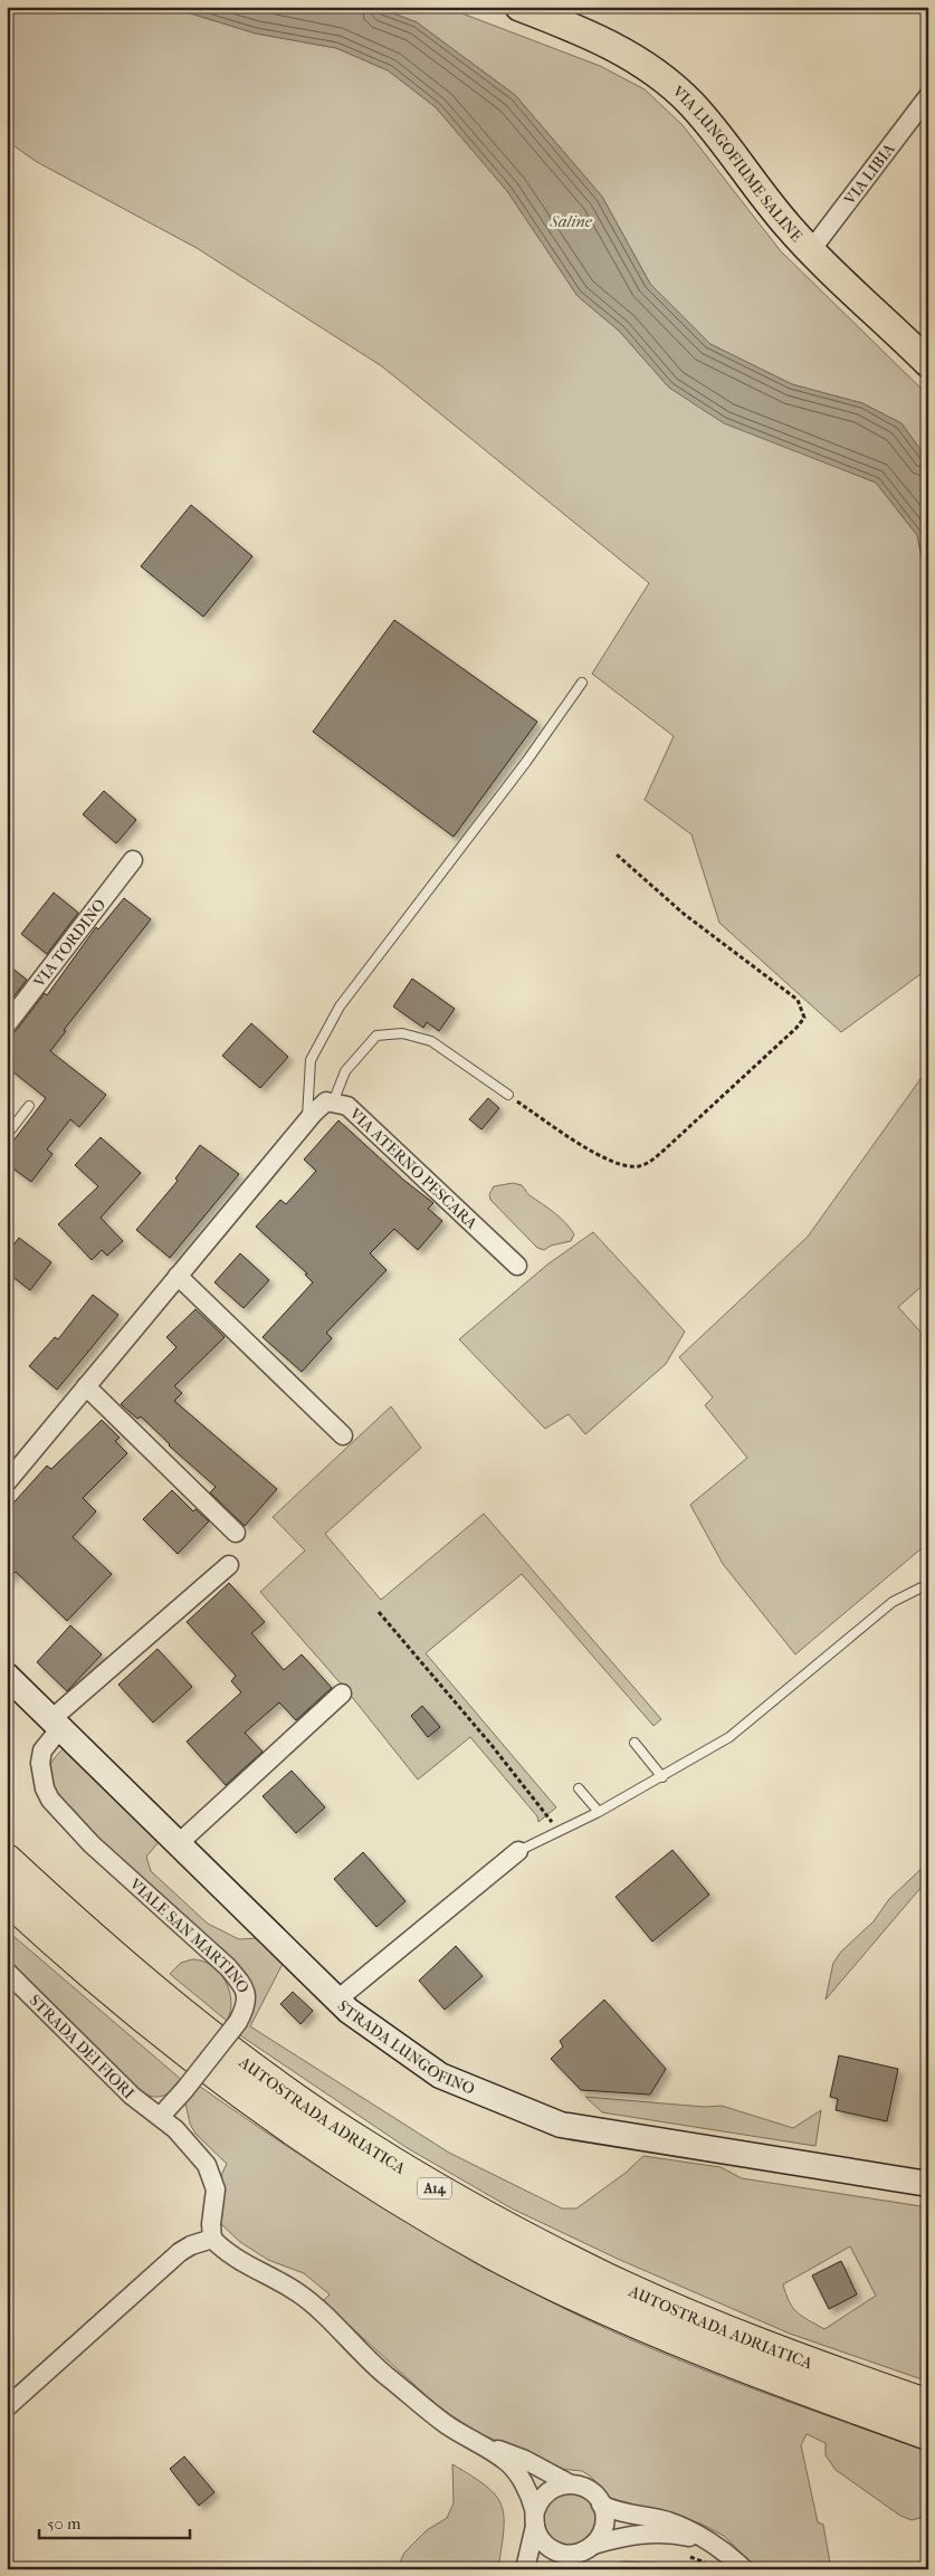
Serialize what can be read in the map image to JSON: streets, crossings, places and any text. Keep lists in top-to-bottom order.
{
  "streets": {
    "highway": ["AUTOSTRADA ADRIATICA", "A14"],
    "main road": ["VIA LUNGOFIUME SALINE", "STRADA LUNGOFINO"],
    "street": [
      "VIA LIBIA",
      "VIA TORDINO",
      "VIA ATERNO PESCARA",
      "VIALE SAN MARTINO",
      "STRADA DEI FIORI"
    ]
  },
  "crossings": [
    ["VIA LUNGOFIUME SALINE", "VIA LIBIA"],
    ["VIALE SAN MARTINO", "STRADA LUNGOFINO"],
    ["VIALE SAN MARTINO", "STRADA DEI FIORI"]
  ],
  "water": ["Saline"],
  "scale_bar": "50 m"
}
